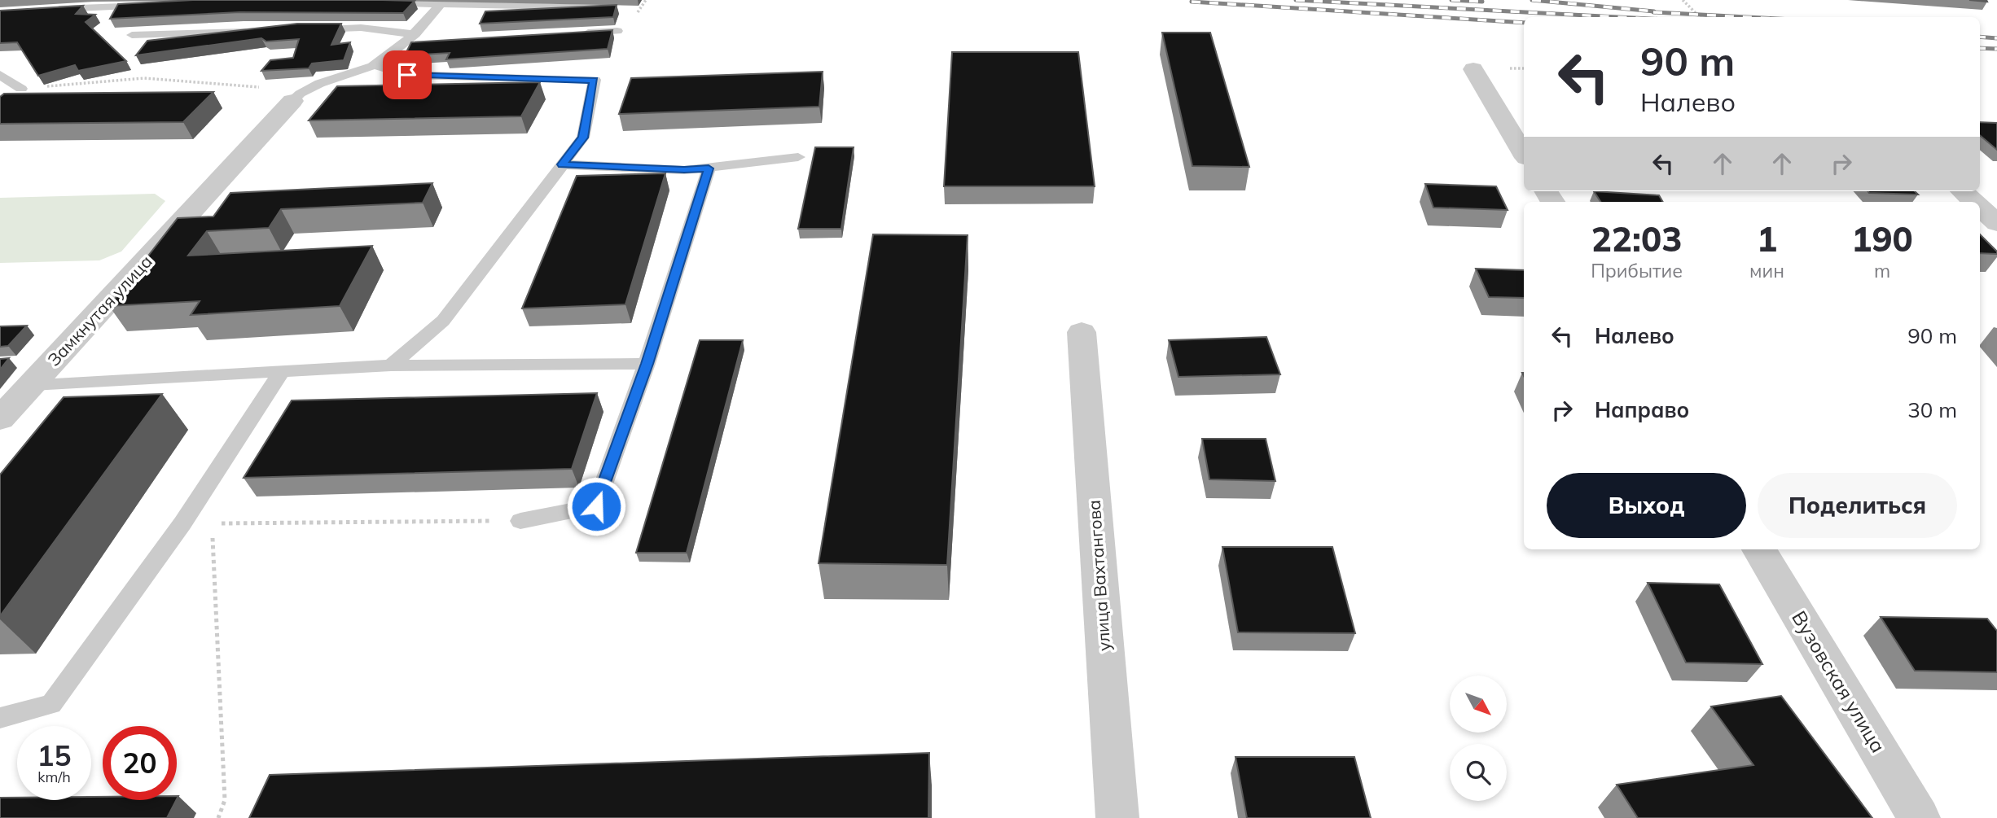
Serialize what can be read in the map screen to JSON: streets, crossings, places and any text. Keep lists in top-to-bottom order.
{
  "streets": {
    "street": ["Замкнутая улица", "улица Вахтангова", "Вузовская улица"]
  },
  "north": "bottom right",
  "page": {
    "turn": ["90 m", "Налево"],
    "eta": [
      "22:03",
      "Прибытие",
      "1",
      "мин",
      "190",
      "m"
    ],
    "list": [
      {
        "name": "Налево",
        "value": "90 m"
      },
      {
        "name": "Направо",
        "value": "30 m"
      }
    ],
    "buttons": ["Выход", "Поделиться"],
    "speed": "15 km/h",
    "limit": "20"
  }
}
